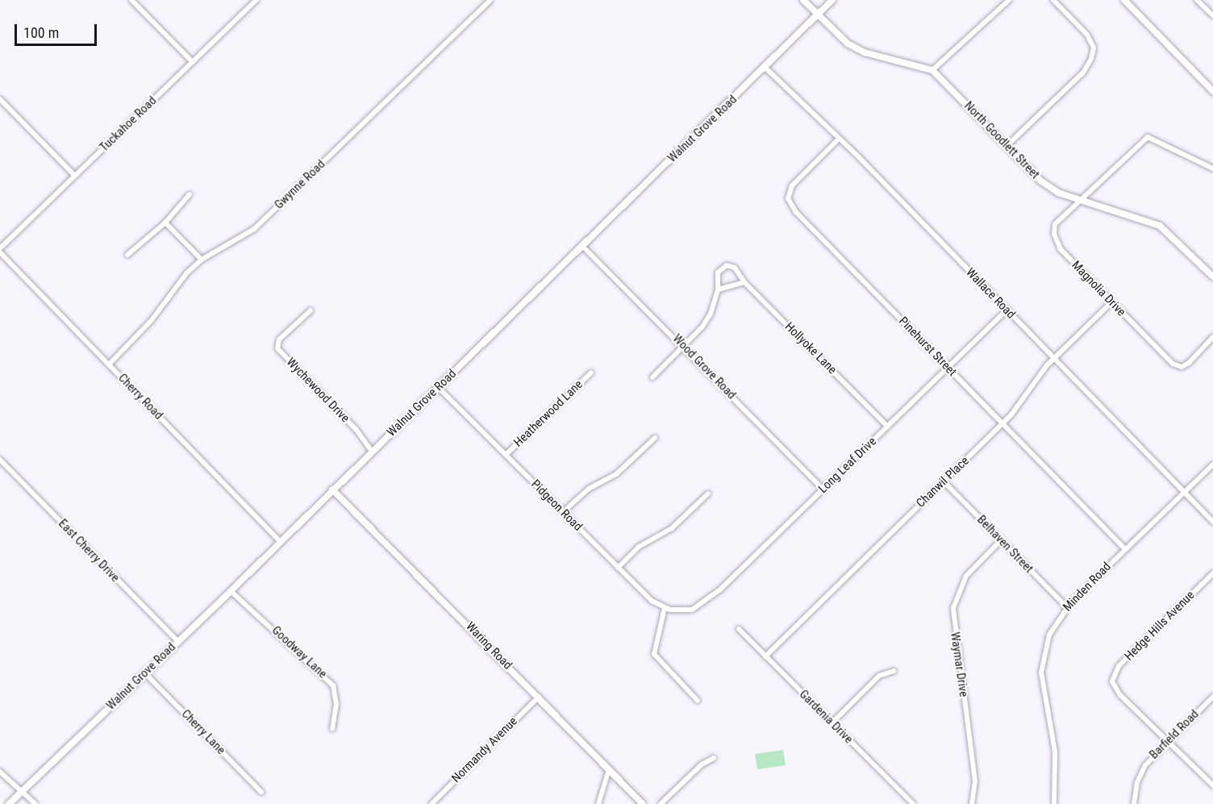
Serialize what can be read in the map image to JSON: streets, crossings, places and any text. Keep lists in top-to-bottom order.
{
  "streets": {
    "main road": ["Walnut Grove Road", "North Goodlett Street", "Waring Road"],
    "street": [
      "Tuckahoe Road",
      "Gwynne Road",
      "Magnolia Drive",
      "Wallace Road",
      "Pinehurst Street",
      "Hollyoke Lane",
      "Wood Grove Road",
      "Wychewood Drive",
      "Cherry Road",
      "Heatherwood Lane",
      "Long Leaf Drive",
      "Chanwil Place",
      "Pidgeon Road",
      "Belhaven Street",
      "East Cherry Drive",
      "Minden Road",
      "Hedge Hills Avenue",
      "Goodway Lane",
      "Waymar Drive",
      "Gardenia Drive",
      "Cherry Lane",
      "Barfield Road",
      "Normandy Avenue"
    ]
  },
  "crossings": [
    ["Walnut Grove Road", "Wallace Road"],
    ["Walnut Grove Road", "Wood Grove Road"],
    ["Walnut Grove Road", "Wychewood Drive"],
    ["Walnut Grove Road", "Cherry Road"],
    ["Walnut Grove Road", "Pidgeon Road"],
    ["Walnut Grove Road", "East Cherry Drive"],
    ["Walnut Grove Road", "Waring Road"],
    ["Walnut Grove Road", "Goodway Lane"],
    ["Walnut Grove Road", "Cherry Lane"],
    ["North Goodlett Street", "Magnolia Drive"],
    ["Gwynne Road", "Cherry Road"],
    ["Magnolia Drive", "Chanwil Place"],
    ["Wallace Road", "Pinehurst Street"],
    ["Wallace Road", "Long Leaf Drive"],
    ["Wallace Road", "Chanwil Place"],
    ["Wallace Road", "Minden Road"],
    ["Pinehurst Street", "Long Leaf Drive"],
    ["Pinehurst Street", "Chanwil Place"],
    ["Pinehurst Street", "Minden Road"],
    ["Hollyoke Lane", "Long Leaf Drive"],
    ["Wood Grove Road", "Long Leaf Drive"],
    ["Heatherwood Lane", "Pidgeon Road"],
    ["Long Leaf Drive", "Pidgeon Road"],
    ["Chanwil Place", "Belhaven Street"],
    ["Chanwil Place", "Gardenia Drive"],
    ["Belhaven Street", "Minden Road"],
    ["Belhaven Street", "Waymar Drive"],
    ["Hedge Hills Avenue", "Barfield Road"],
    ["Waring Road", "Normandy Avenue"]
  ],
  "scale_bar": "100 m"
}
